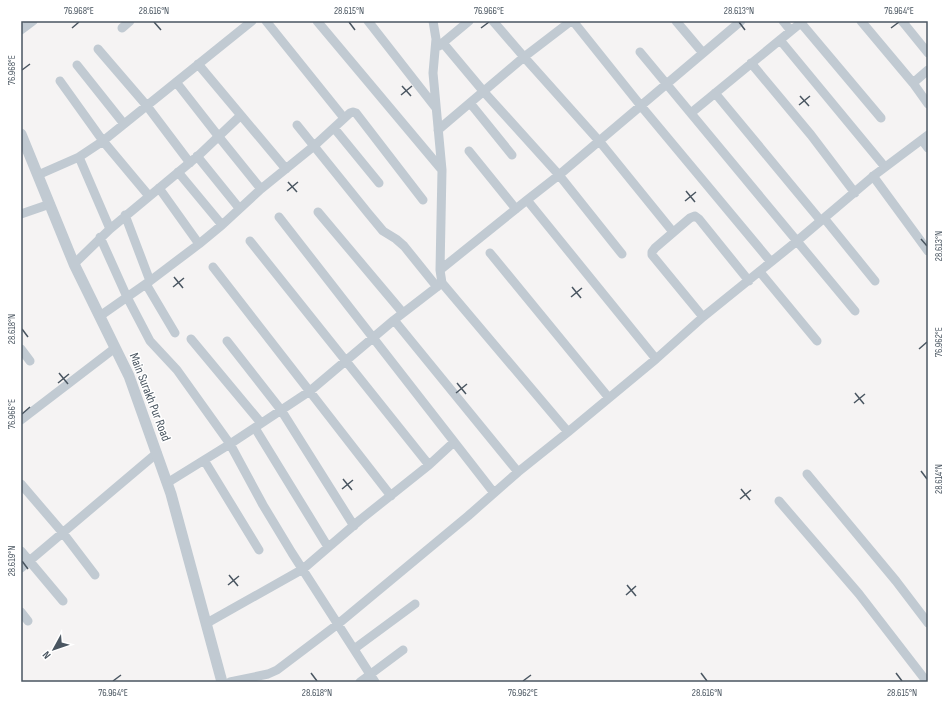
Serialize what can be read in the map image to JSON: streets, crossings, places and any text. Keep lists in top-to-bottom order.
{
  "streets": {
    "street": ["Main Surakh Pur Road"]
  },
  "north": "bottom left",
  "coordinates": [
    "76.968°E",
    "28.616°N",
    "28.615°N",
    "76.966°E",
    "28.613°N",
    "76.964°E",
    "28.618°N",
    "76.962°E",
    "28.614°N",
    "28.619°N"
  ]
}
